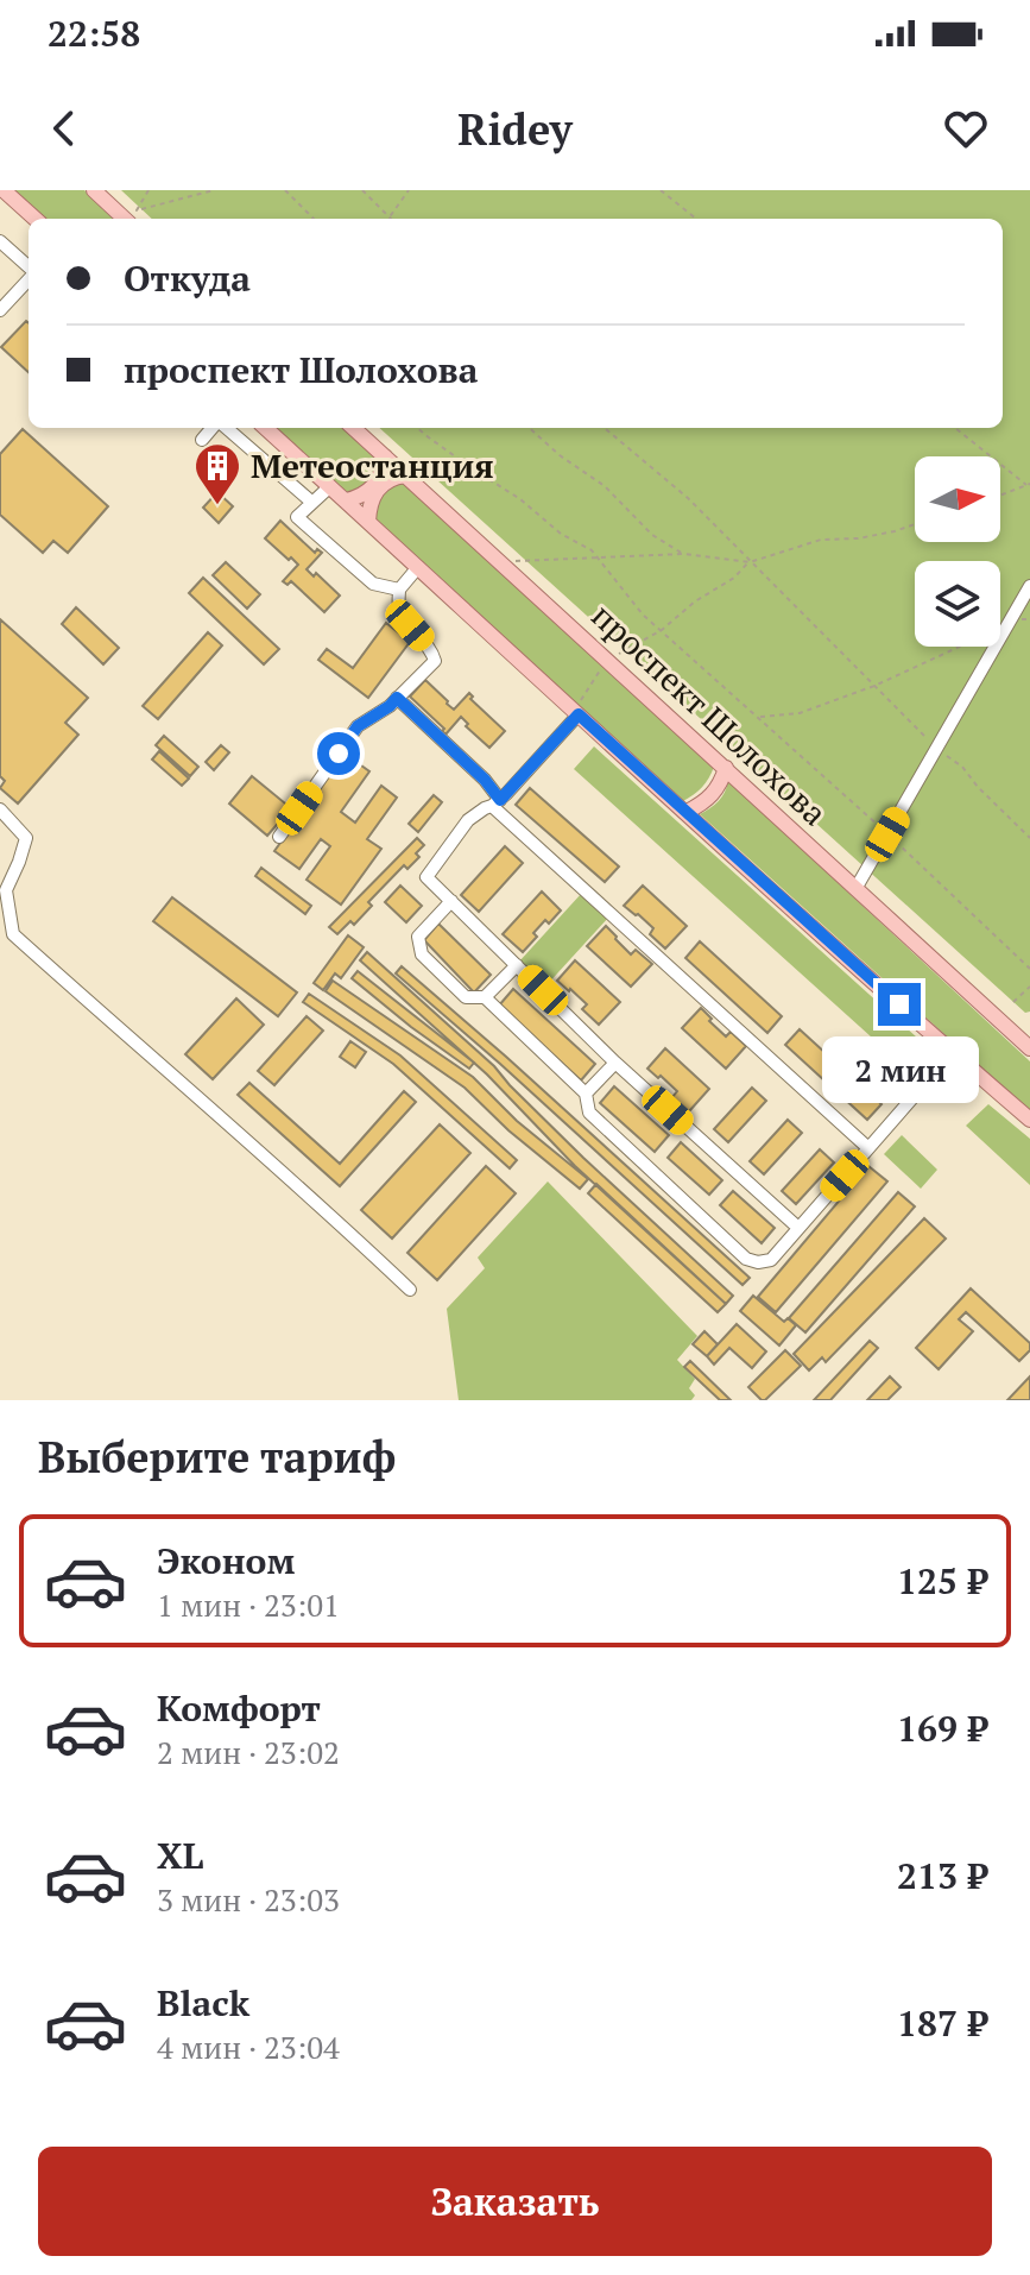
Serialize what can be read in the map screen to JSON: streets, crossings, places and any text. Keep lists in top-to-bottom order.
{
  "streets": {
    "main road": ["проспект Шолохова"]
  },
  "places": {
    "building": ["Метеостанция"]
  },
  "north": "right",
  "page": {
    "status": "22:58",
    "header": "Ridey",
    "banner": ["Откуда", "проспект Шолохова"],
    "bubble": "2 мин",
    "heading": "Выберите тариф",
    "list": [
      {
        "name": "Эконом",
        "note": "1 мин · 23:01",
        "value": "125 ₽"
      },
      {
        "name": "Комфорт",
        "note": "2 мин · 23:02",
        "value": "169 ₽"
      },
      {
        "name": "XL",
        "note": "3 мин · 23:03",
        "value": "213 ₽"
      },
      {
        "name": "Black",
        "note": "4 мин · 23:04",
        "value": "187 ₽"
      }
    ],
    "buttons": "Заказать"
  }
}
